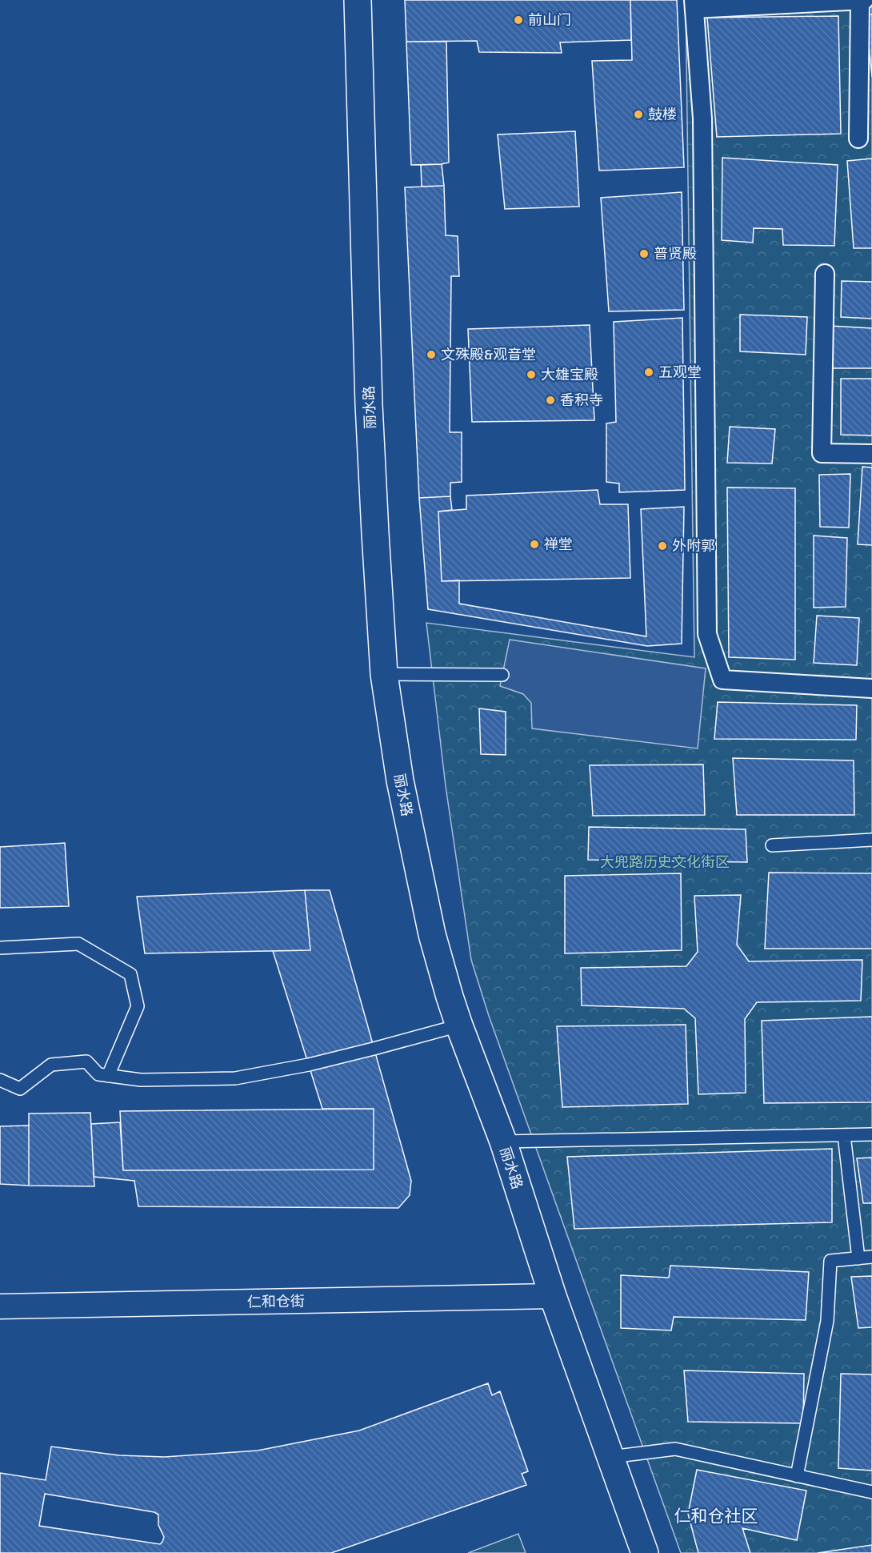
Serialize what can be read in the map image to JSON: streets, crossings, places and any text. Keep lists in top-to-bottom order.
{
  "streets": {
    "street": ["丽水路", "仁和仓街"]
  },
  "crossings": [
    ["丽水路", "仁和仓街"]
  ],
  "districts": ["仁和仓社区"],
  "parks": ["大兜路历史文化街区"],
  "places": [
    "前山门",
    "鼓楼",
    "普贤殿",
    "文殊殿&观音堂",
    "五观堂",
    "大雄宝殿",
    "香积寺",
    "禅堂",
    "外附郭"
  ]
}
